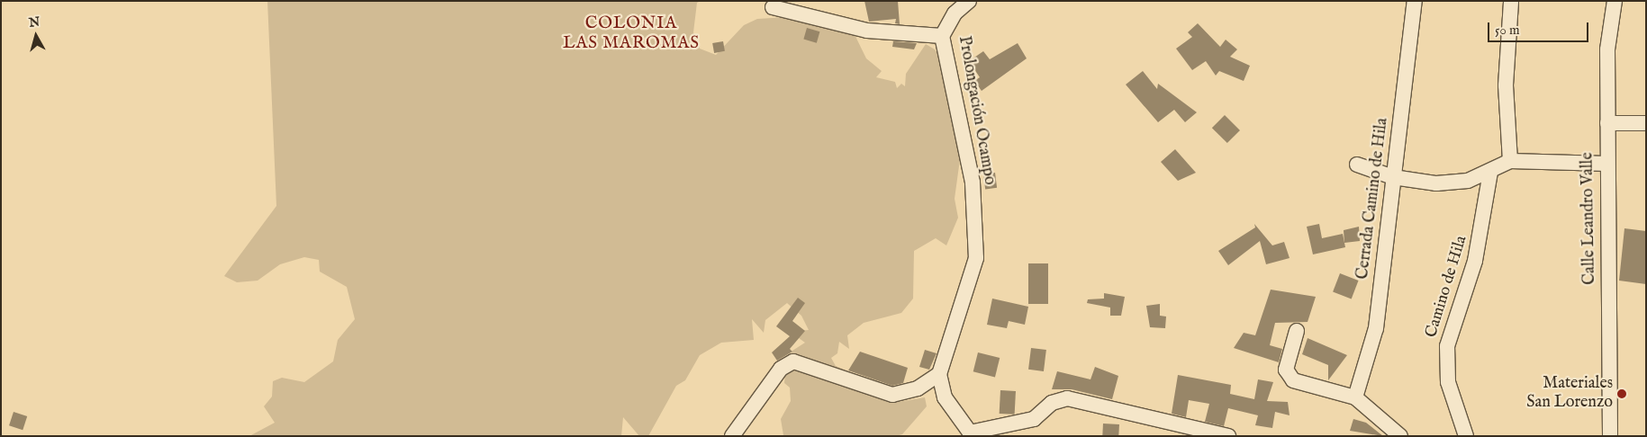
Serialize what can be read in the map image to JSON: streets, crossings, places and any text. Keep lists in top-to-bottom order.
{
  "streets": {
    "street": [
      "Prolongación Ocampo",
      "Cerrada Camino de Hila",
      "Calle Leandro Valle",
      "Camino de Hila"
    ]
  },
  "districts": ["COLONIA LAS MAROMAS"],
  "places": ["Materiales San Lorenzo"],
  "scale_bar": "50 m",
  "north": "top"
}
